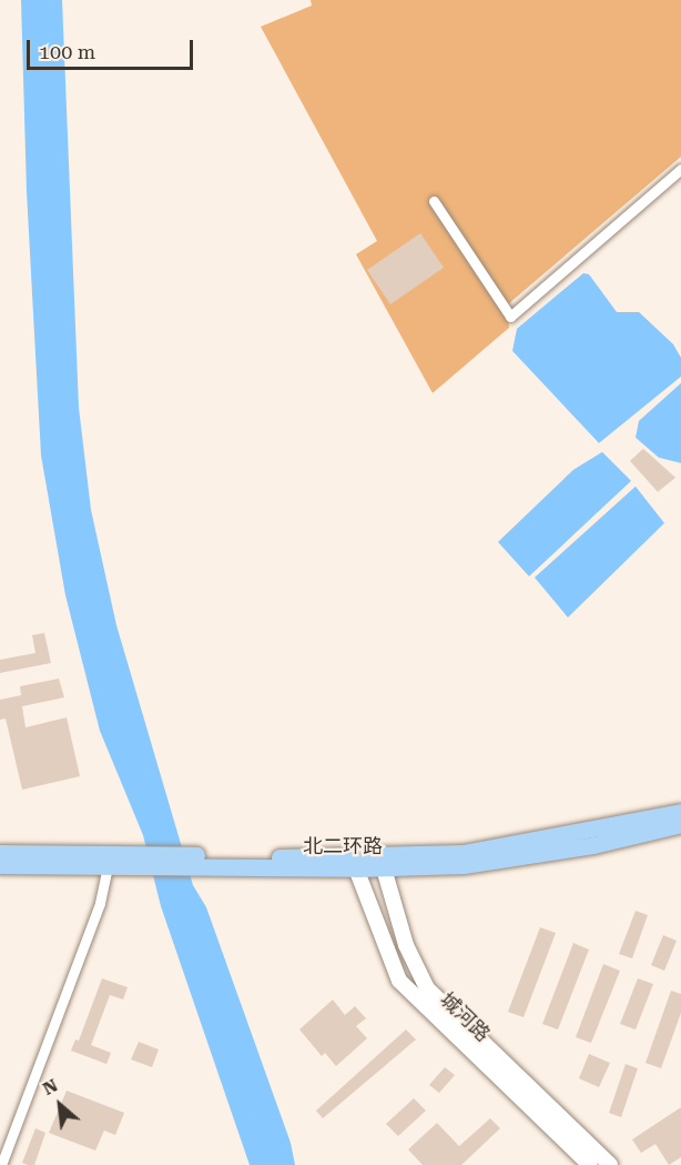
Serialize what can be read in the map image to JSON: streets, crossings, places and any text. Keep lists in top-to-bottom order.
{
  "streets": {
    "main road": ["北二环路", "城河路"]
  },
  "crossings": [
    ["北二环路", "城河路"]
  ],
  "scale_bar": "100 m",
  "north": "top left"
}
